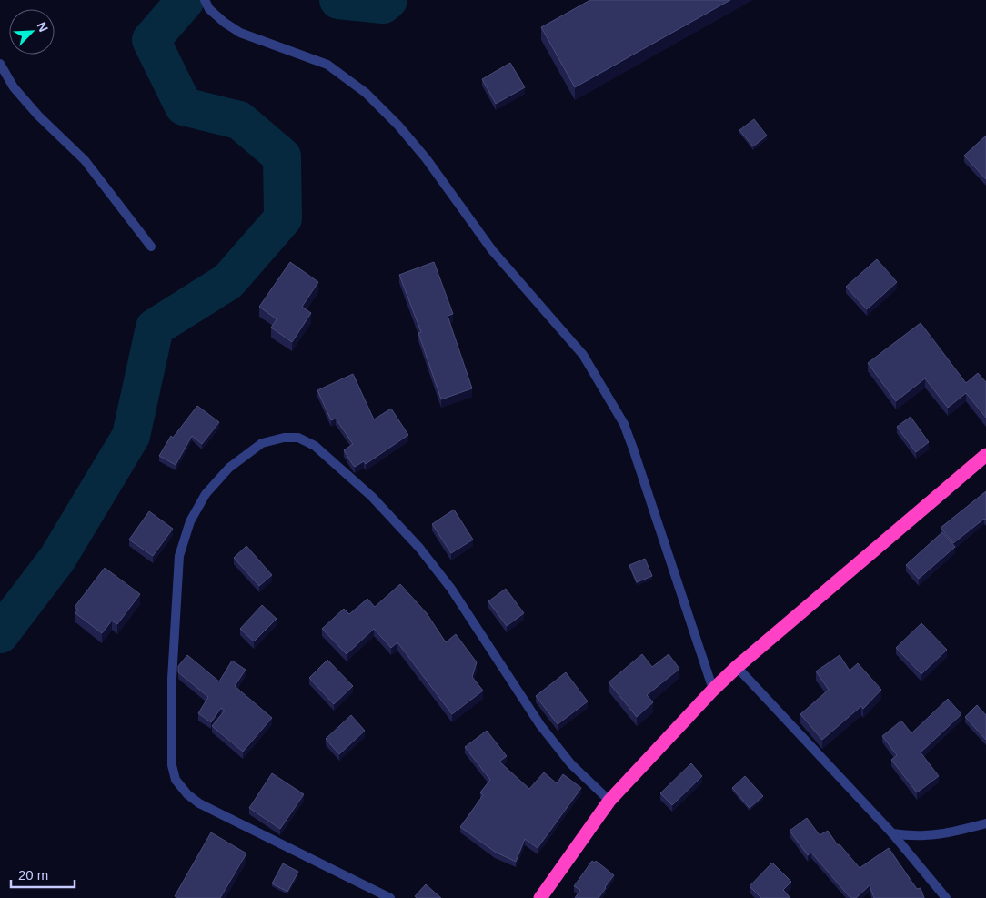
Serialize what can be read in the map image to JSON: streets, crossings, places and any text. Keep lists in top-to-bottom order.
{
  "scale_bar": "20 m",
  "north": "top right"
}
